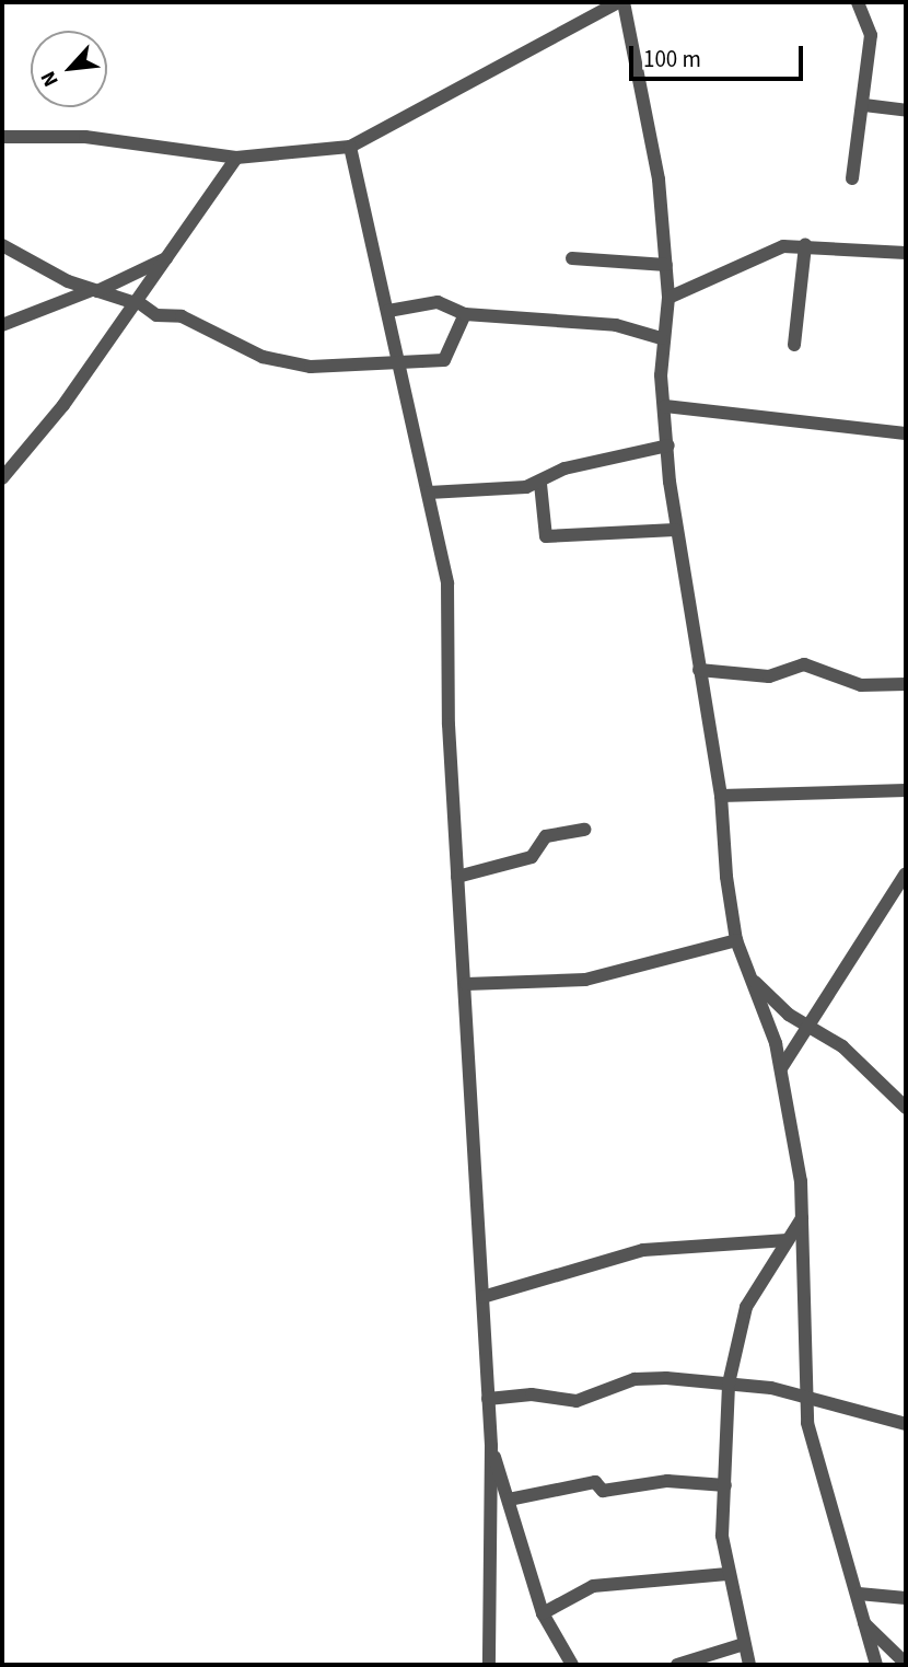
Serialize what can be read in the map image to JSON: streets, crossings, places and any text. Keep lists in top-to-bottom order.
{
  "scale_bar": "100 m",
  "north": "bottom left"
}
